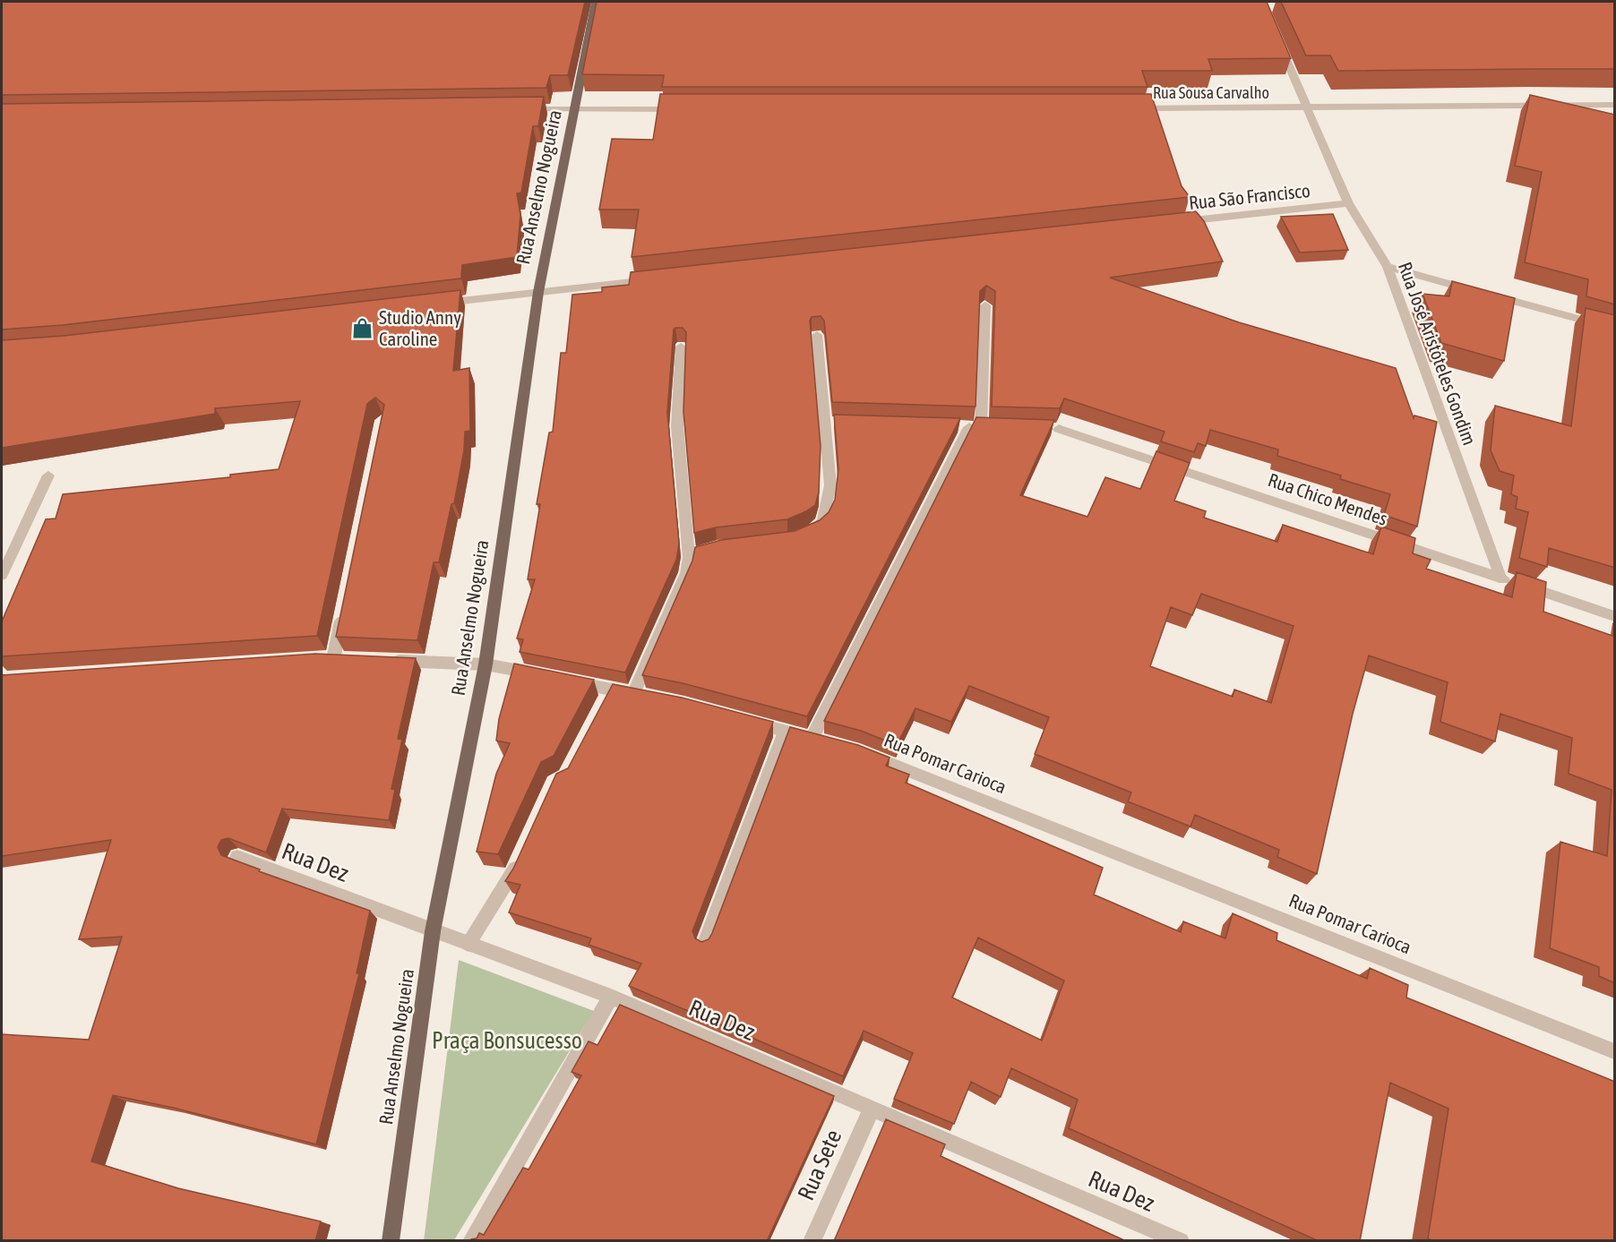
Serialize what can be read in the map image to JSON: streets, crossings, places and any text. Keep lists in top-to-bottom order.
{
  "streets": {
    "main road": ["Rua Anselmo Nogueira"],
    "street": [
      "Rua Sousa Carvalho",
      "Rua São Francisco",
      "Rua José Aristóteles Gondim",
      "Rua Chico Mendes",
      "Rua Pomar Carioca",
      "Rua Dez",
      "Rua Sete"
    ]
  },
  "crossings": [
    ["Rua Sousa Carvalho", "Rua José Aristóteles Gondim"],
    ["Rua Anselmo Nogueira", "Rua Dez"],
    ["Rua São Francisco", "Rua José Aristóteles Gondim"],
    ["Rua José Aristóteles Gondim", "Rua Chico Mendes"],
    ["Rua Dez", "Rua Sete"]
  ],
  "parks": ["Praça Bonsucesso"],
  "places": {
    "shop": ["Studio Anny Caroline"]
  }
}
